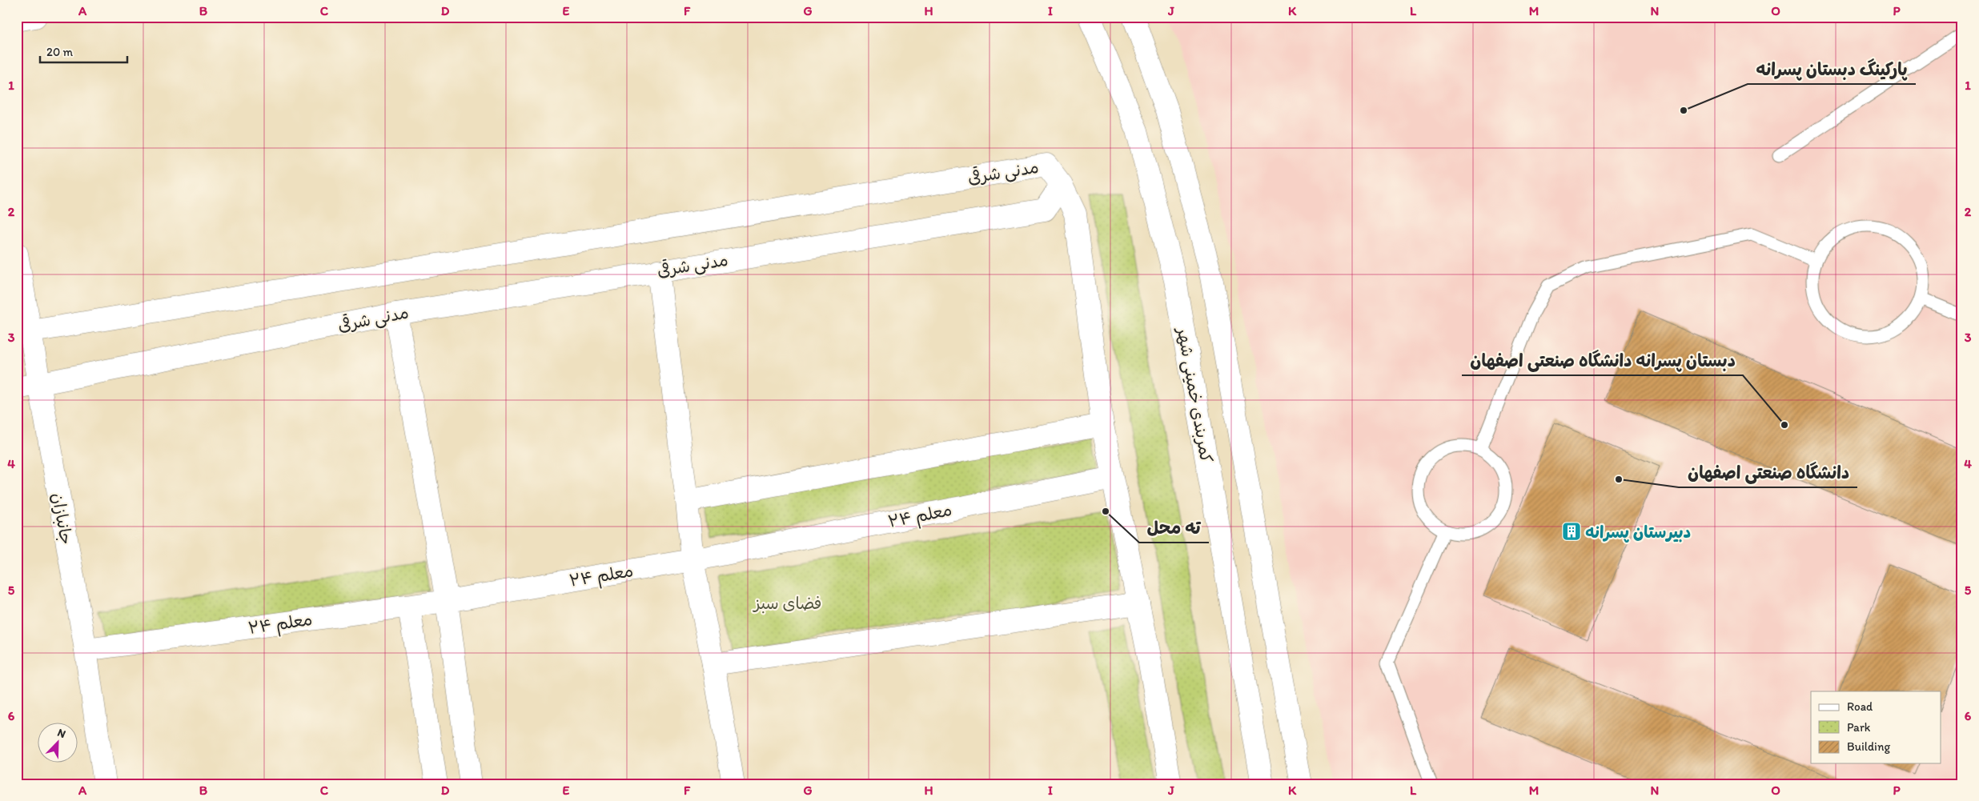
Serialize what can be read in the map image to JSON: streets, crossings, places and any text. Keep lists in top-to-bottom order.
{
  "streets": {
    "main road": [
      "مدنی شرقی",
      "کمربندی خمینی شهر",
      "معلم ۲۴",
      "جانبازان"
    ]
  },
  "crossings": [
    ["مدنی شرقی", "جانبازان"],
    ["معلم ۲۴", "جانبازان"]
  ],
  "parks": ["فضای سبز"],
  "places": {
    "other": [
      "پارکینگ دبستان پسرانه",
      "دبستان پسرانه دانشگاه صنعتی اصفهان",
      "دانشگاه صنعتی اصفهان",
      "ته محل"
    ],
    "building": ["دبیرستان پسرانه"]
  },
  "legend": ["Road", "Park", "Building"],
  "scale_bar": "20 m",
  "north": "top right",
  "grid": {
    "columns": [
      "A",
      "B",
      "C",
      "D",
      "E",
      "F",
      "G",
      "H",
      "I",
      "J",
      "K",
      "L",
      "M",
      "N",
      "O",
      "P"
    ],
    "rows": [
      "1",
      "2",
      "3",
      "4",
      "5",
      "6"
    ]
  }
}
